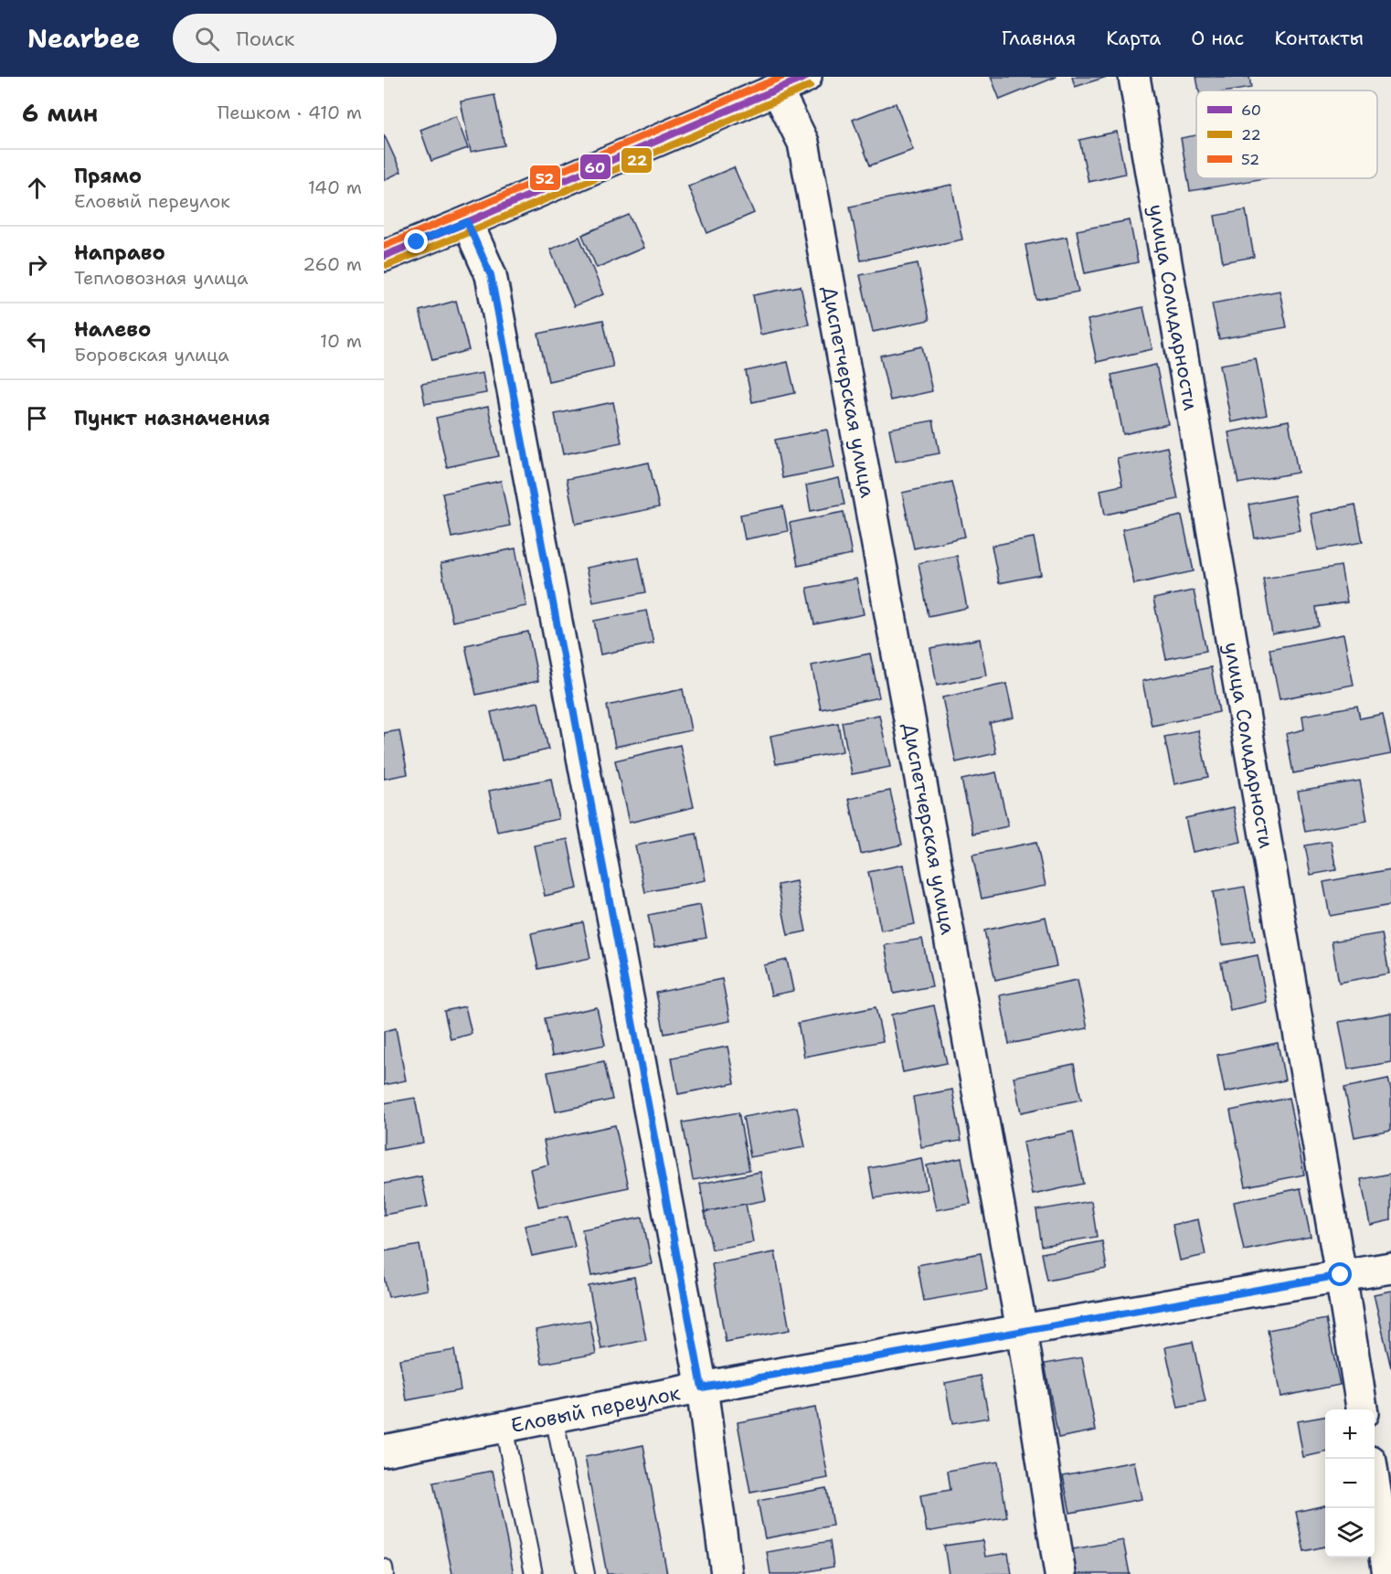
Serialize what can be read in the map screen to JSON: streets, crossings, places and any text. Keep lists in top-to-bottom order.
{
  "streets": {
    "street": ["улица Солидарности", "Диспетчерская улица", "Еловый переулок"]
  },
  "crossings": [
    ["улица Солидарности", "Еловый переулок"],
    ["Диспетчерская улица", "Еловый переулок"]
  ],
  "lines": ["transit line 60", "transit line 52", "transit line 22"],
  "legend": ["60", "22", "52"],
  "page": {
    "header": "Nearbee",
    "search": "Поиск",
    "nav": [
      "Главная",
      "Карта",
      "О нас",
      "Контакты"
    ],
    "heading": ["6 мин", "Пешком · 410 m"],
    "list": [
      ["Прямо", "Еловый переулок", "140 m"],
      ["Направо", "Тепловозная улица", "260 m"],
      ["Налево", "Боровская улица", "10 m"],
      "Пункт назначения"
    ],
    "map_buttons": ["+", "−"]
  }
}
